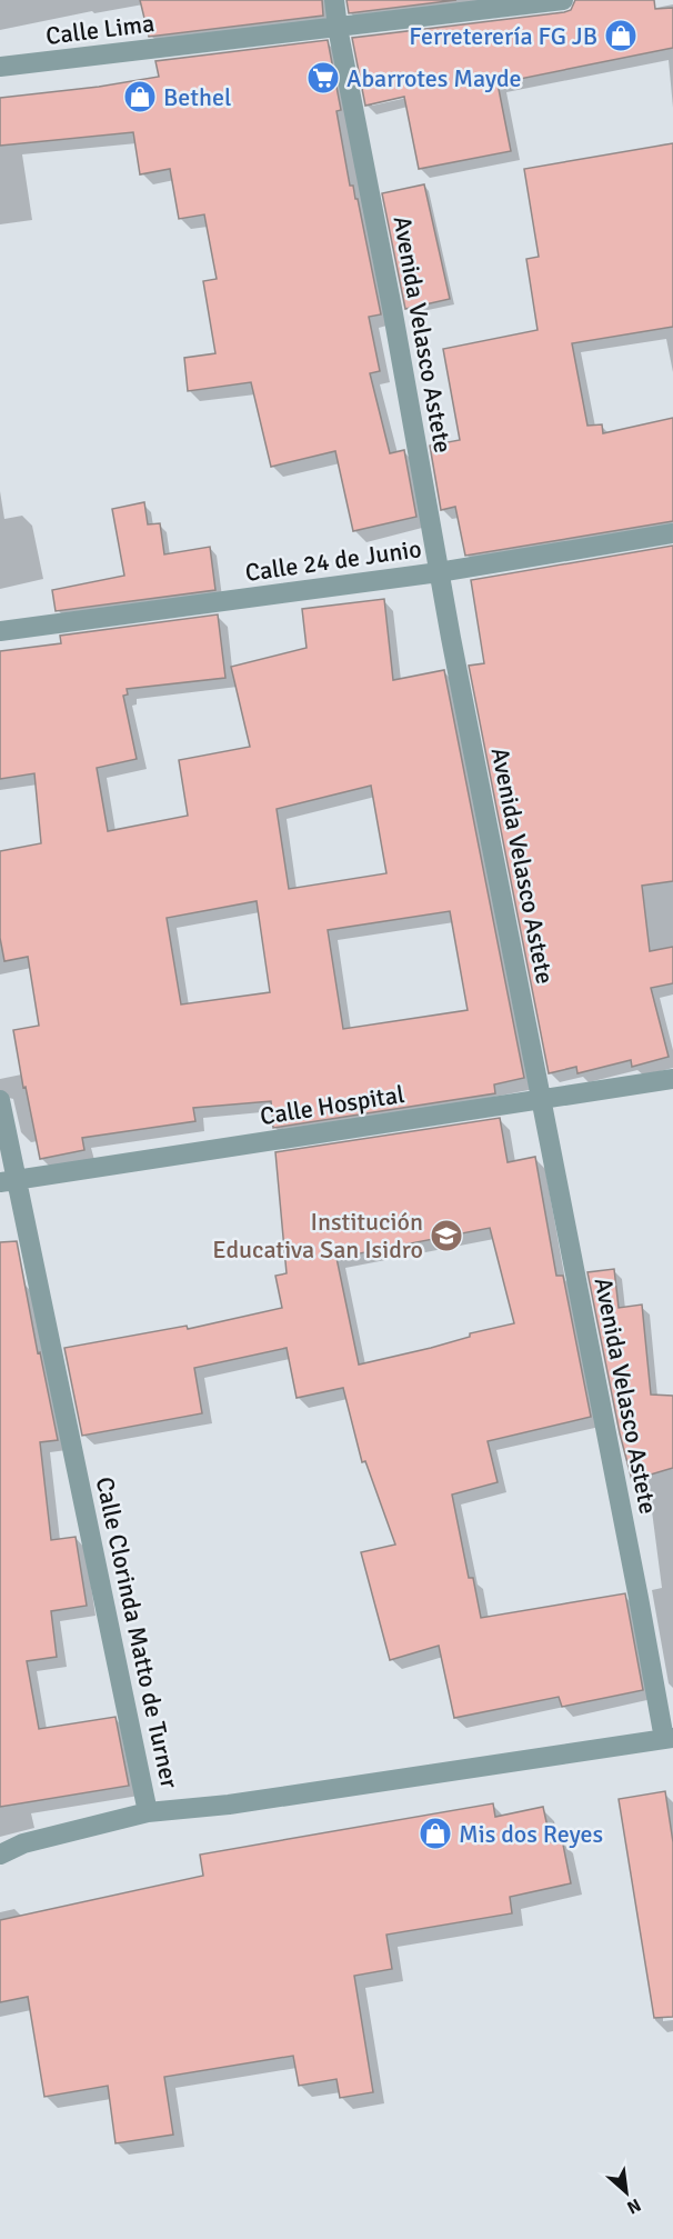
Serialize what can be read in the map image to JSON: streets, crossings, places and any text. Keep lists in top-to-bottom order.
{
  "streets": {
    "street": [
      "Calle Lima",
      "Avenida Velasco Astete",
      "Calle 24 de Junio",
      "Calle Hospital",
      "Calle Clorinda Matto de Turner"
    ]
  },
  "crossings": [
    ["Calle Lima", "Avenida Velasco Astete"],
    ["Avenida Velasco Astete", "Calle 24 de Junio"],
    ["Avenida Velasco Astete", "Calle Hospital"],
    ["Avenida Velasco Astete", "Calle Clorinda Matto de Turner"],
    ["Calle Hospital", "Calle Clorinda Matto de Turner"]
  ],
  "places": {
    "shop": ["Ferreterería FG JB", "Bethel", "Mis dos Reyes"],
    "supermarket": ["Abarrotes Mayde"],
    "school or university": ["Institución Educativa San Isidro"]
  },
  "north": "bottom right"
}
